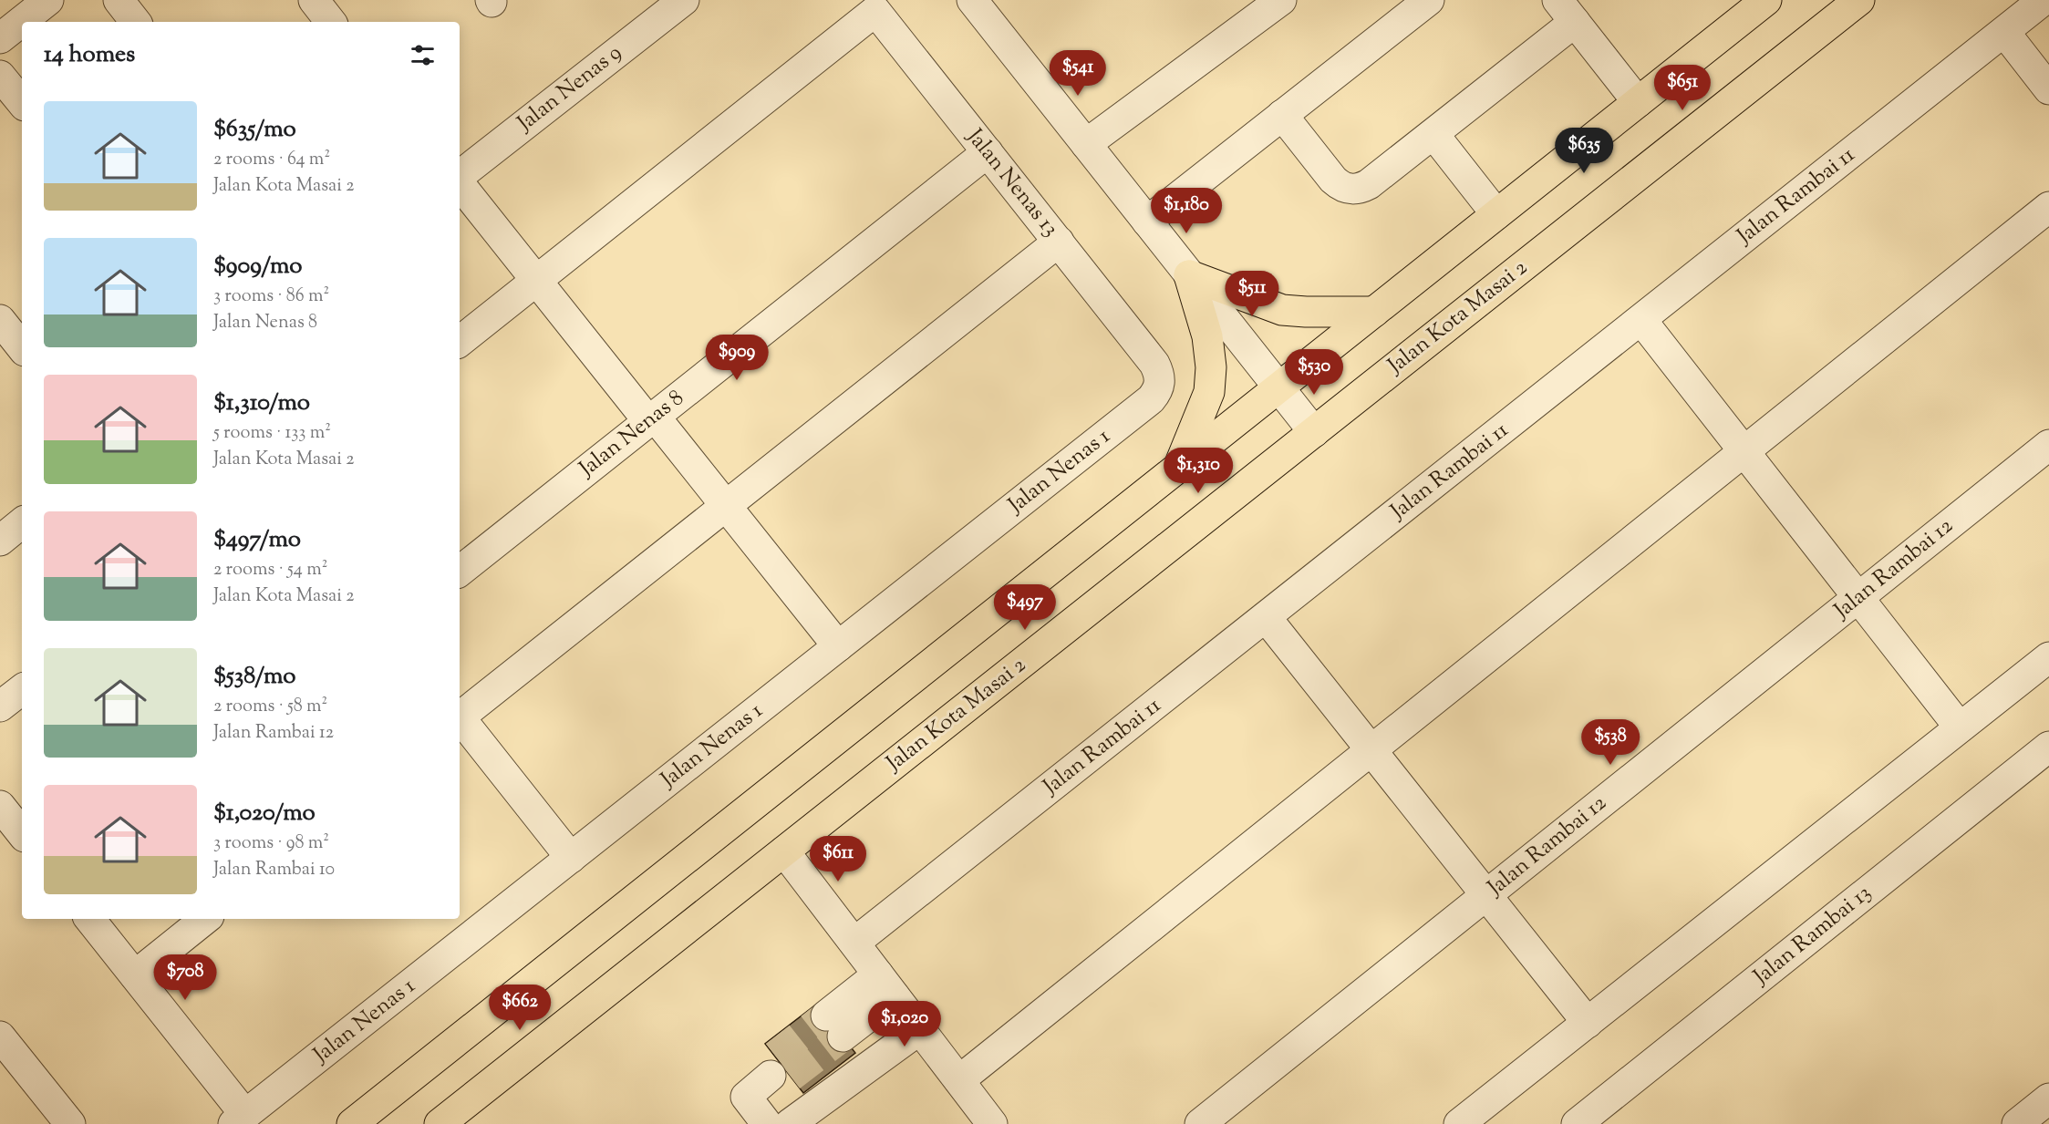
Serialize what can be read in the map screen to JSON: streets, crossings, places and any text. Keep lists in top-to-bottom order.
{
  "streets": {
    "main road": ["Jalan Kota Masai 2"],
    "street": [
      "Jalan Nenas 9",
      "Jalan Nenas 13",
      "Jalan Rambai 11",
      "Jalan Nenas 8",
      "Jalan Nenas 1",
      "Jalan Rambai 12",
      "Jalan Rambai 13"
    ]
  },
  "crossings": [
    ["Jalan Nenas 13", "Jalan Nenas 8"],
    ["Jalan Nenas 13", "Jalan Nenas 1"]
  ],
  "page": {
    "heading": "14 homes",
    "price": [
      "$541",
      "$651",
      "$635",
      "$1,180",
      "$511",
      "$909",
      "$530",
      "$1,310",
      "$497",
      "$538",
      "$611",
      "$708",
      "$662",
      "$1,020"
    ],
    "list": [
      {
        "name": "$635/mo",
        "note": "2 rooms · 64 m² · Jalan Kota Masai 2"
      },
      {
        "name": "$909/mo",
        "note": "3 rooms · 86 m² · Jalan Nenas 8"
      },
      {
        "name": "$1,310/mo",
        "note": "5 rooms · 133 m² · Jalan Kota Masai 2"
      },
      {
        "name": "$497/mo",
        "note": "2 rooms · 54 m² · Jalan Kota Masai 2"
      },
      {
        "name": "$538/mo",
        "note": "2 rooms · 58 m² · Jalan Rambai 12"
      },
      {
        "name": "$1,020/mo",
        "note": "3 rooms · 98 m² · Jalan Rambai 10"
      }
    ]
  }
}
